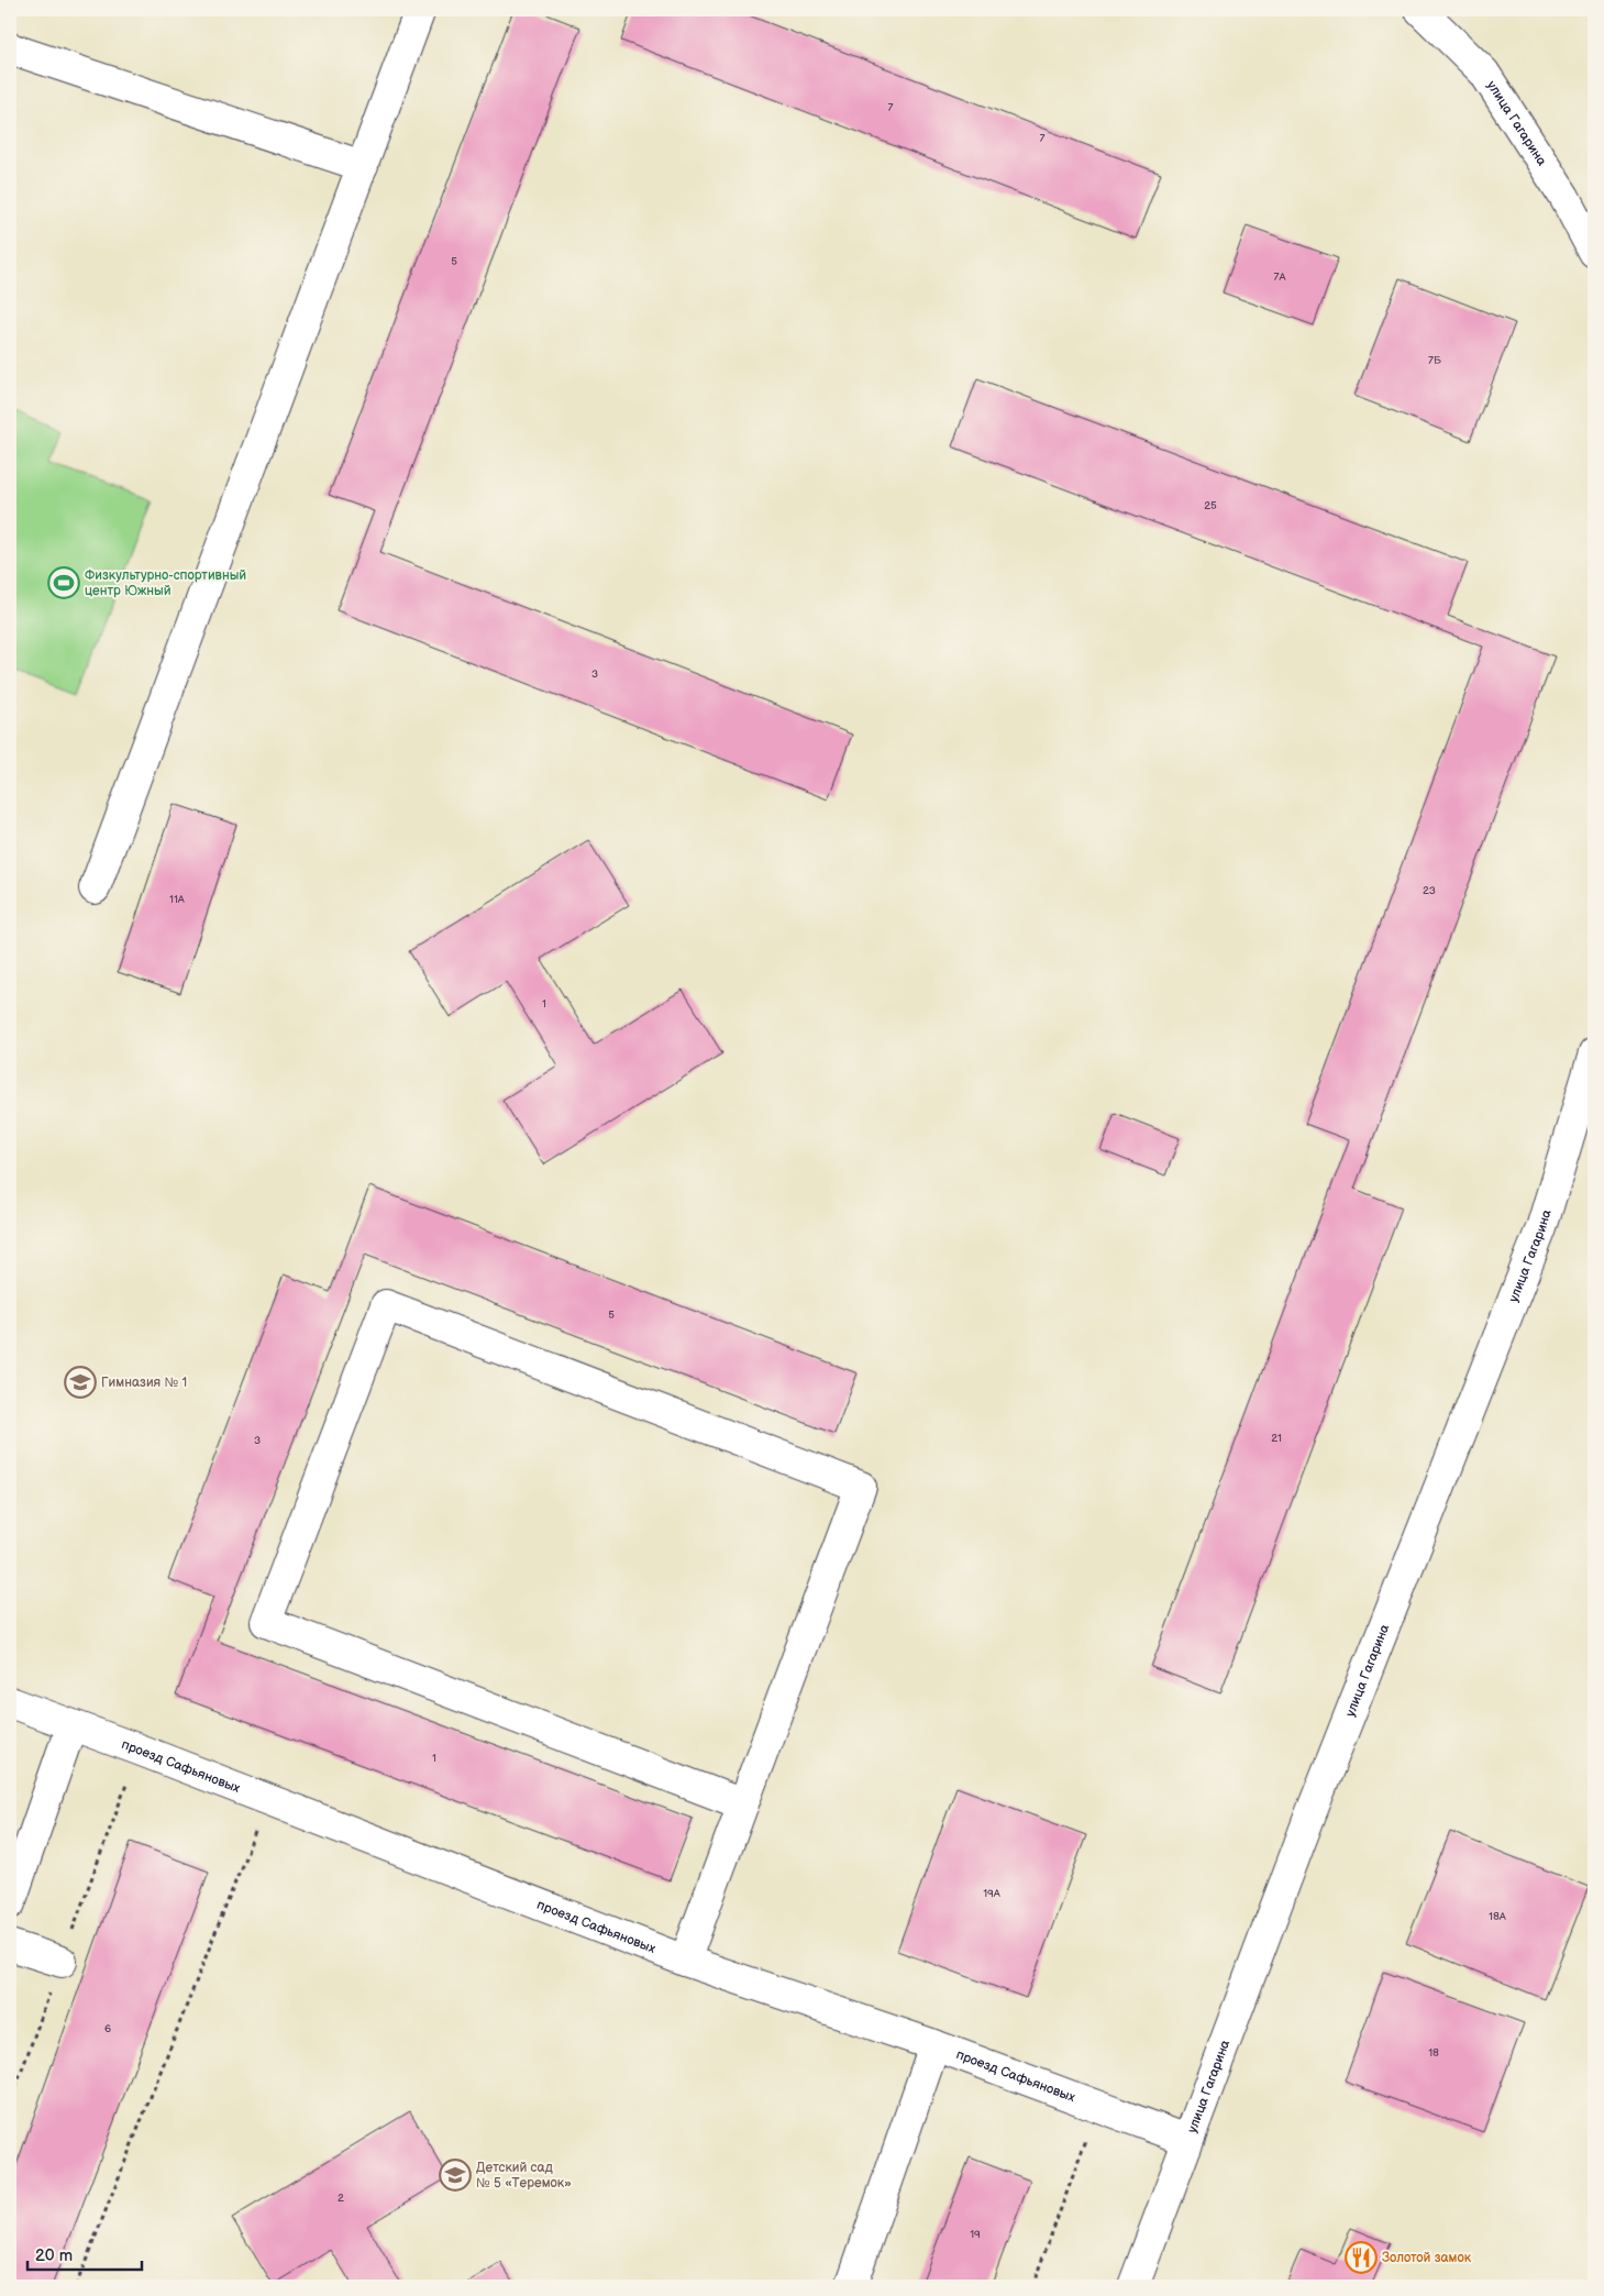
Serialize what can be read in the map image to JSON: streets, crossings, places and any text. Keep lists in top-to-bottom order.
{
  "streets": {
    "street": ["улица Гагарина", "проезд Сафьяновых"]
  },
  "crossings": [
    ["улица Гагарина", "проезд Сафьяновых"]
  ],
  "places": {
    "sports": ["Физкультурно-спортивный центр Южный"],
    "school or university": ["Гимназия № 1", "Детский сад № 5 «Теремок»"],
    "restaurant": ["Золотой замок"]
  },
  "house_numbers": [
    "7",
    "7",
    "5",
    "7А",
    "7Б",
    "25",
    "3",
    "23",
    "11А",
    "1",
    "5",
    "21",
    "3",
    "1",
    "19А",
    "18А",
    "6",
    "18",
    "2",
    "19"
  ],
  "scale_bar": "20 m"
}
